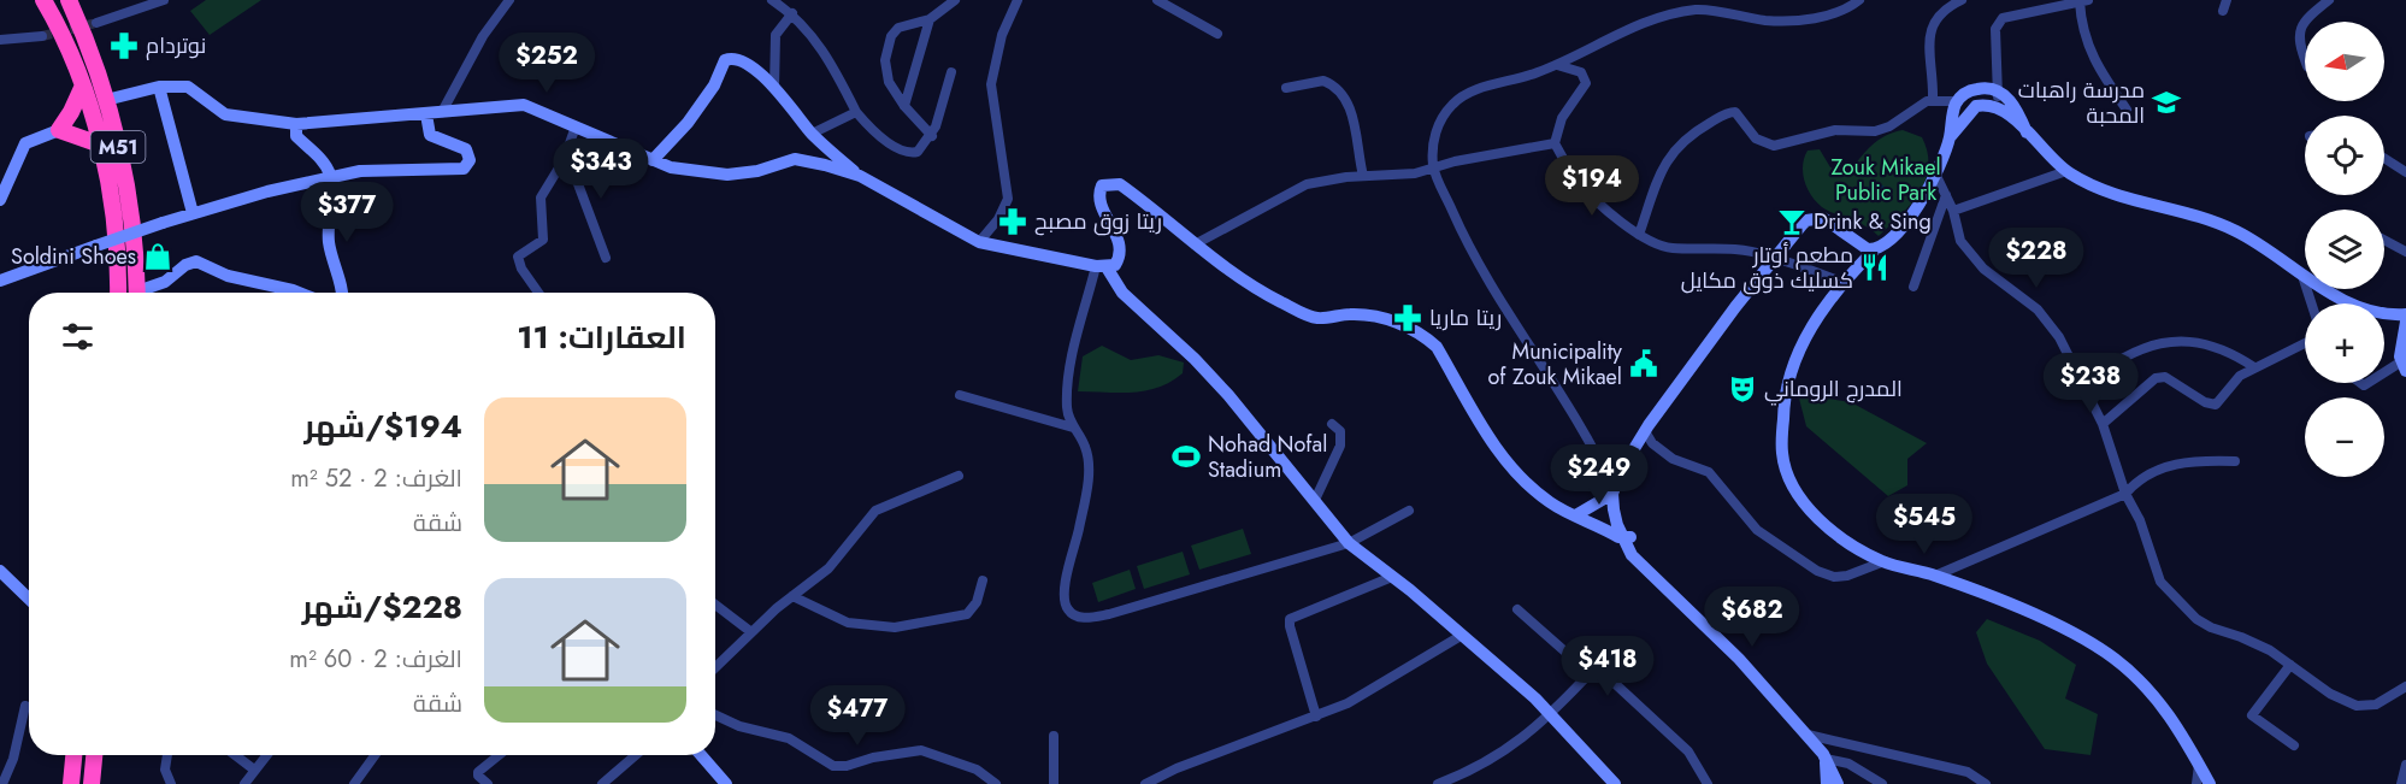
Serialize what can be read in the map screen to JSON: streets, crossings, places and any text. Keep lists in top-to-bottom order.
{
  "streets": {
    "highway": ["M51"]
  },
  "parks": ["Zouk Mikael Public Park"],
  "places": {
    "pharmacy": ["نوتردام", "ريتا زوق مصبح", "ريتا ماريا"],
    "school or university": ["مدرسة راهبات المحبة"],
    "bar": ["Drink & Sing"],
    "shop": ["Soldini Shoes"],
    "restaurant": ["مطعم أوتار كسليك ذوق مكايل"],
    "public building": ["Municipality of Zouk Mikael"],
    "theatre": ["المدرج الروماني"],
    "sports": ["Nohad Nofal Stadium"]
  },
  "north": "left",
  "page": {
    "map_buttons": ["+", "−"],
    "price": [
      "$252",
      "$343",
      "$194",
      "$377",
      "$228",
      "$238",
      "$249",
      "$545",
      "$682",
      "$418",
      "$477"
    ],
    "heading": "العقارات: 11",
    "list": [
      {
        "name": "$194/شهر",
        "note": "الغرف: 2 · 52 m² · شقة"
      },
      {
        "name": "$228/شهر",
        "note": "الغرف: 2 · 60 m² · شقة"
      }
    ]
  }
}
